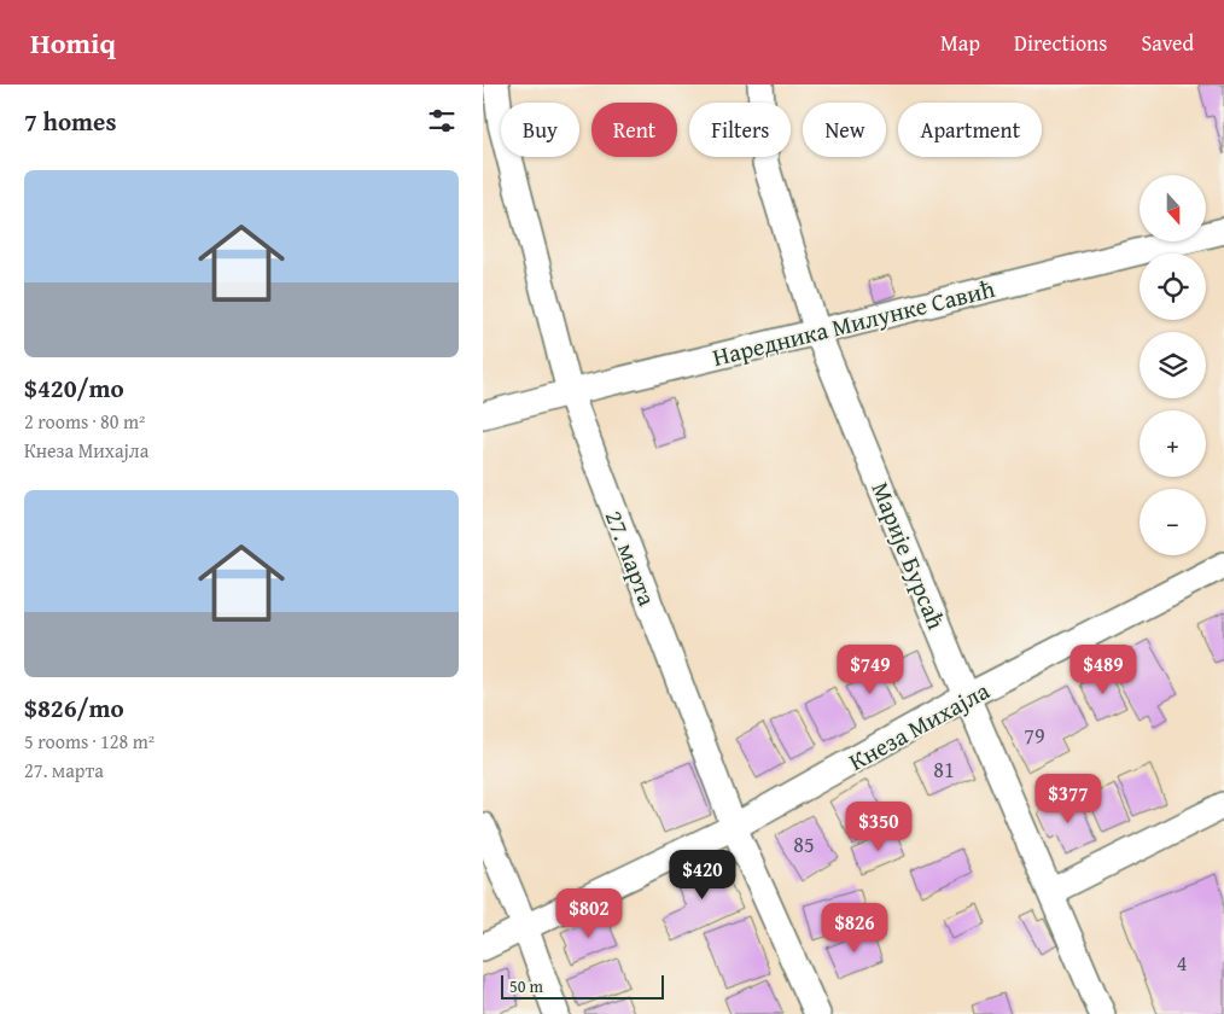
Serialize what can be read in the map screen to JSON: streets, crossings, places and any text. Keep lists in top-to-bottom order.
{
  "streets": {
    "street": [
      "Наредника Милунке Савић",
      "Марије Бурсаћ",
      "27. марта",
      "Кнеза Михајла"
    ]
  },
  "crossings": [
    ["Наредника Милунке Савић", "Марије Бурсаћ"],
    ["Наредника Милунке Савић", "27. марта"],
    ["Марије Бурсаћ", "Кнеза Михајла"],
    ["27. марта", "Кнеза Михајла"]
  ],
  "house_numbers": [
    "79",
    "81",
    "85",
    "4"
  ],
  "scale_bar": "50 m",
  "north": "bottom",
  "page": {
    "header": "Homiq",
    "nav": ["Map", "Directions", "Saved"],
    "heading": "7 homes",
    "chip": [
      "Buy",
      "Rent",
      "Filters",
      "New",
      "Apartment"
    ],
    "list": [
      {
        "name": "$420/mo",
        "note": "2 rooms · 80 m² · Кнеза Михајла"
      },
      {
        "name": "$826/mo",
        "note": "5 rooms · 128 m² · 27. марта"
      }
    ],
    "map_buttons": ["+", "−"],
    "price": [
      "$749",
      "$489",
      "$377",
      "$350",
      "$420",
      "$802",
      "$826"
    ],
    "scale": "50 m"
  }
}
